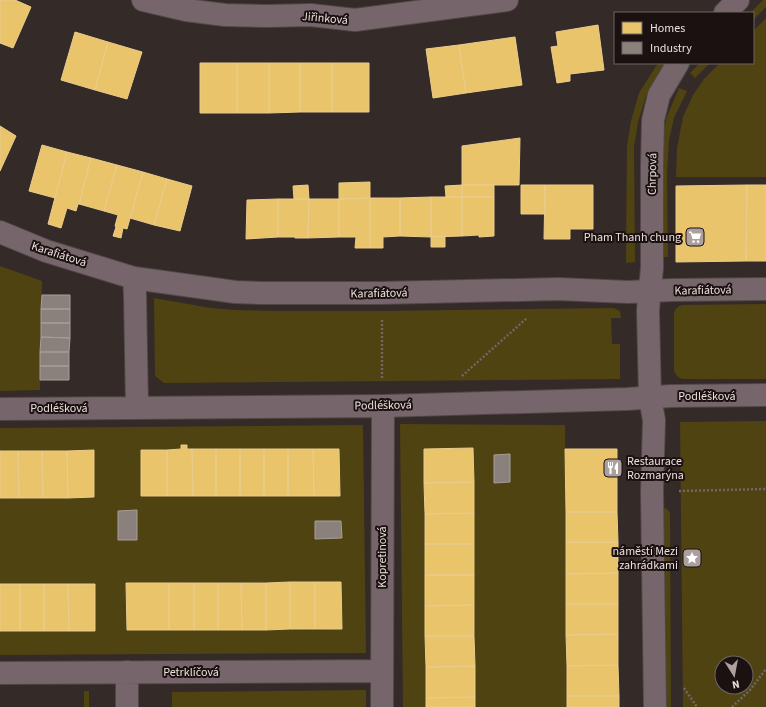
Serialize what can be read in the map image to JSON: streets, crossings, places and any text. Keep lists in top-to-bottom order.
{
  "streets": {
    "street": [
      "Jiřinková",
      "Chrpová",
      "Karafiátová",
      "Podléšková",
      "Kopretinová",
      "Petrklíčová"
    ]
  },
  "crossings": [
    ["Chrpová", "Karafiátová"],
    ["Chrpová", "Podléšková"],
    ["Podléšková", "Kopretinová"],
    ["Kopretinová", "Petrklíčová"]
  ],
  "places": {
    "supermarket": ["Pham Thanh chung"],
    "restaurant": ["Restaurace Rozmarýna"],
    "place": ["náměstí Mezi zahrádkami"]
  },
  "legend": ["Homes", "Industry"],
  "north": "bottom"
}
